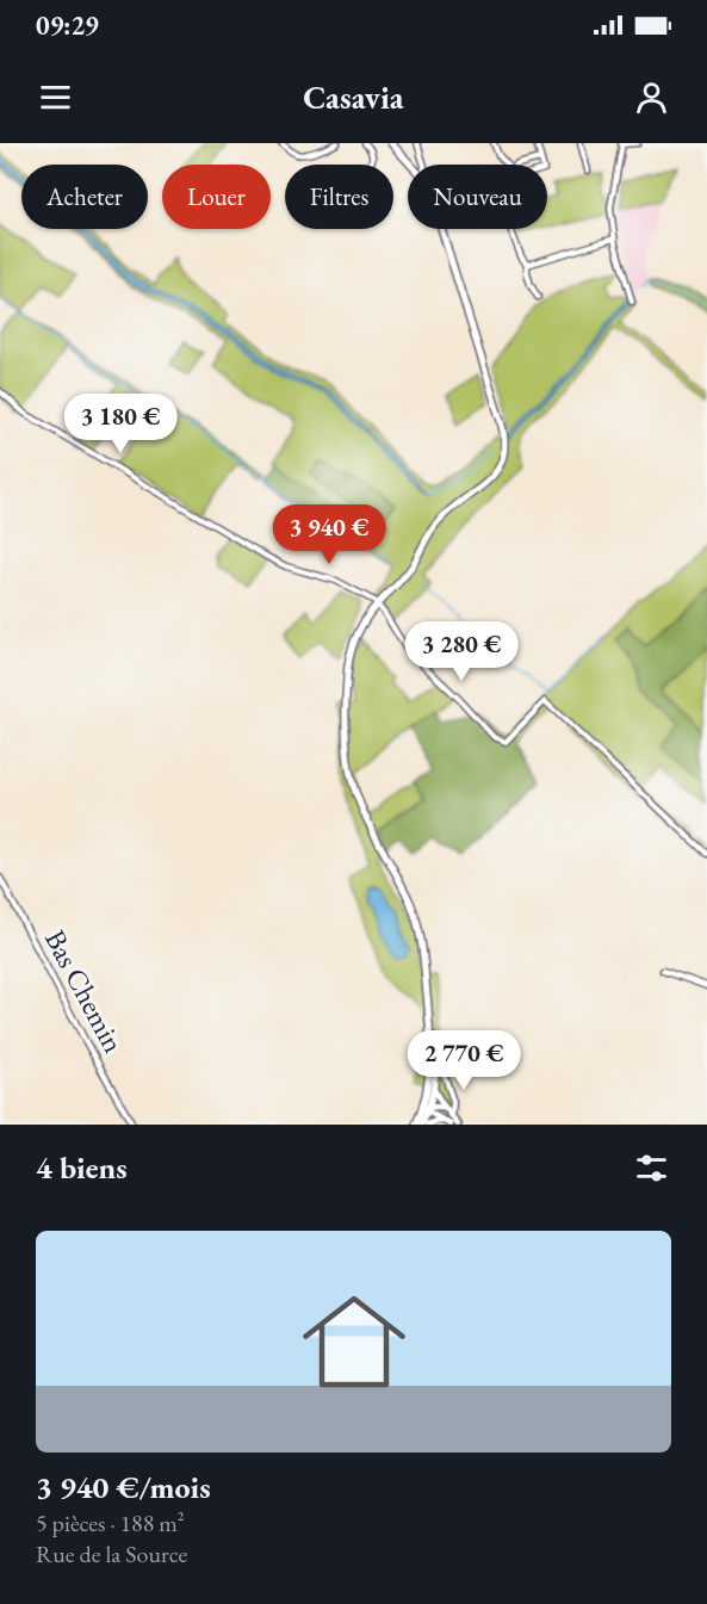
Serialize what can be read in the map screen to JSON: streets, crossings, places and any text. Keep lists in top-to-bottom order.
{
  "streets": {
    "street": ["Bas Chemin"]
  },
  "page": {
    "status": "09:29",
    "header": "Casavia",
    "chip": [
      "Acheter",
      "Louer",
      "Filtres",
      "Nouveau"
    ],
    "price": [
      "3 180 €",
      "3 940 €",
      "3 280 €",
      "2 770 €"
    ],
    "heading": "4 biens",
    "list": [
      {
        "name": "3 940 €/mois",
        "note": "5 pièces · 188 m² · Rue de la Source"
      }
    ]
  }
}
